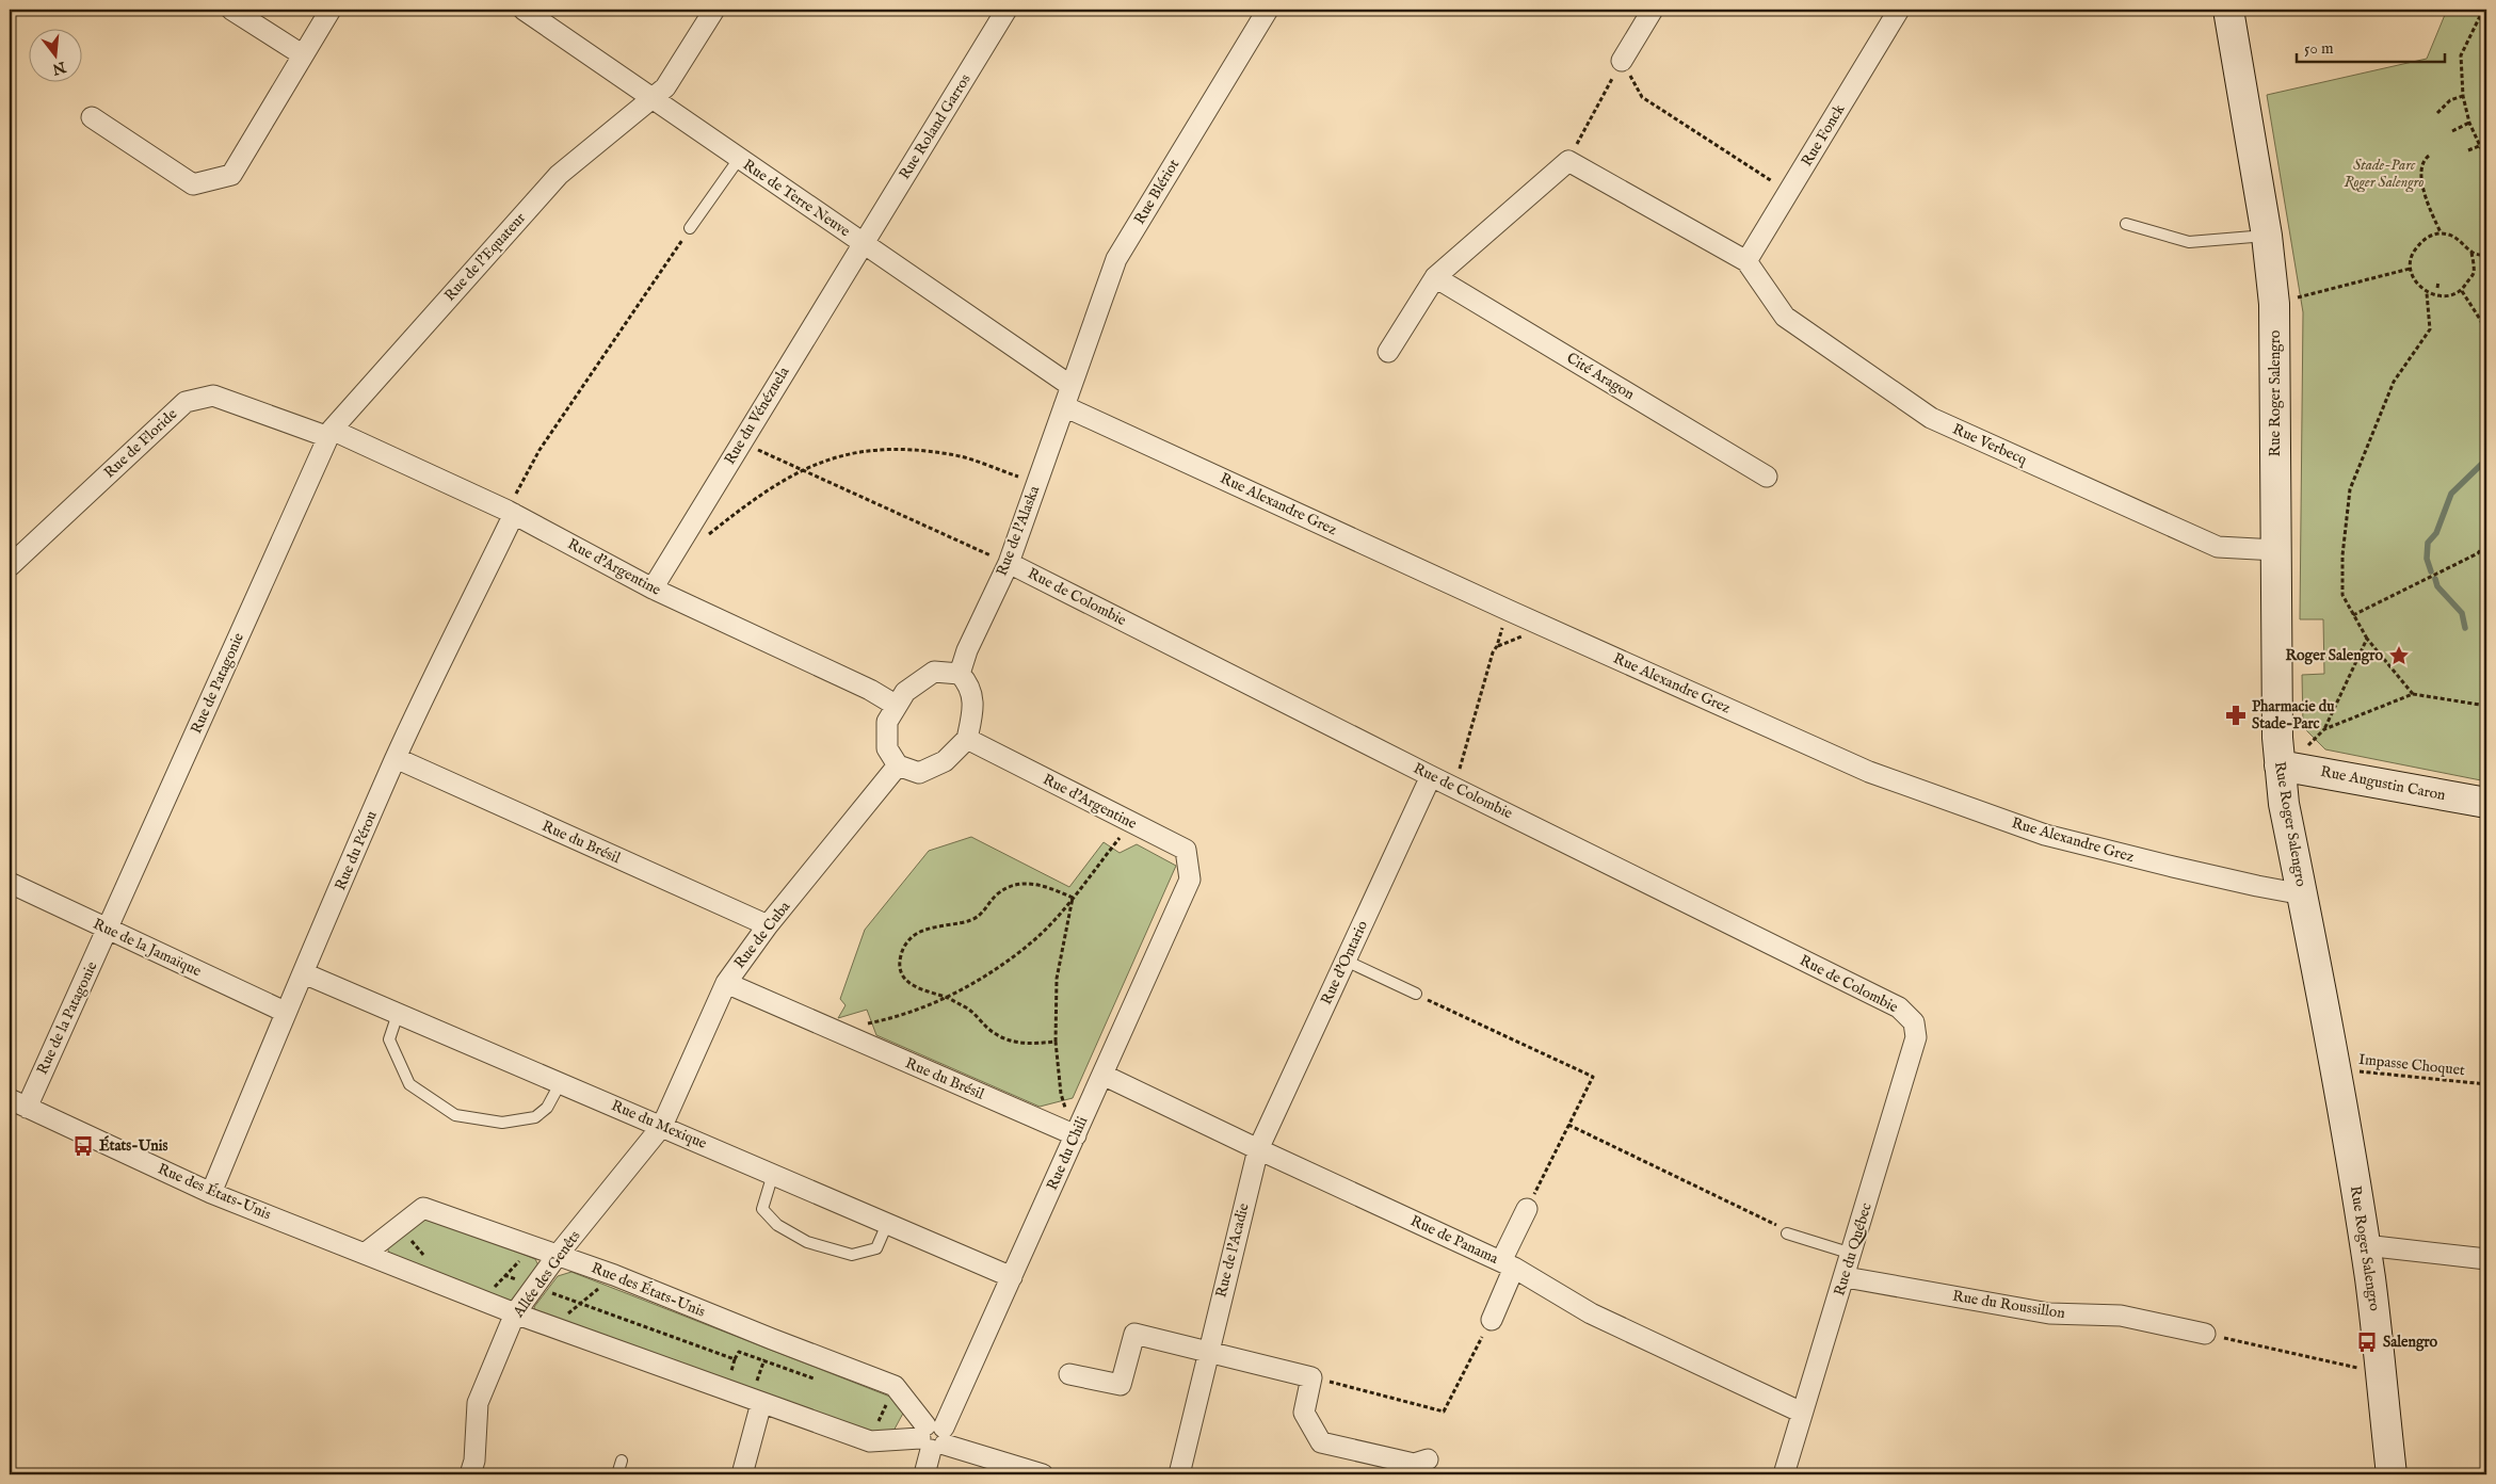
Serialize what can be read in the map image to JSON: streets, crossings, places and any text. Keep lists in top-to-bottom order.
{
  "streets": {
    "main road": ["Rue Roger Salengro", "Rue Augustin Caron"],
    "street": [
      "Rue Roland Garros",
      "Rue Fonck",
      "Rue Blériot",
      "Rue de Terre Neuve",
      "Rue de l'Equateur",
      "Cité Aragon",
      "Rue du Vénézuela",
      "Rue de Floride",
      "Rue Verbecq",
      "Rue Alexandre Grez",
      "Rue de l'Alaska",
      "Rue d'Argentine",
      "Rue de Colombie",
      "Rue de Patagonie",
      "Rue du Brésil",
      "Rue du Pérou",
      "Rue de Cuba",
      "Rue de la Jamaïque",
      "Rue d'Ontario",
      "Rue de la Patagonie",
      "Rue du Mexique",
      "Rue du Chili",
      "Rue des États-Unis",
      "Rue de Panama",
      "Rue du Québec",
      "Rue de l'Acadie",
      "Allée des Genêts",
      "Rue du Roussillon"
    ],
    "path": ["Impasse Choquet"]
  },
  "crossings": [
    ["Rue Roland Garros", "Rue de Terre Neuve"],
    ["Rue Roland Garros", "Rue du Vénézuela"],
    ["Rue Fonck", "Rue Verbecq"],
    ["Rue Blériot", "Rue de Terre Neuve"],
    ["Rue Blériot", "Rue de l'Alaska"],
    ["Rue de Terre Neuve", "Rue de l'Equateur"],
    ["Rue de Terre Neuve", "Rue du Vénézuela"],
    ["Rue de Terre Neuve", "Rue de l'Alaska"],
    ["Rue de l'Equateur", "Rue de Floride"],
    ["Rue de l'Equateur", "Rue d'Argentine"],
    ["Rue de l'Equateur", "Rue de Patagonie"],
    ["Rue Roger Salengro", "Rue Verbecq"],
    ["Rue Roger Salengro", "Rue Alexandre Grez"],
    ["Rue Roger Salengro", "Rue Augustin Caron"],
    ["Rue Roger Salengro", "Impasse Choquet"],
    ["Rue du Vénézuela", "Rue d'Argentine"],
    ["Rue de Floride", "Rue d'Argentine"],
    ["Rue de Floride", "Rue de Patagonie"],
    ["Rue Alexandre Grez", "Rue de l'Alaska"],
    ["Rue de l'Alaska", "Rue d'Argentine"],
    ["Rue de l'Alaska", "Rue de Colombie"],
    ["Rue de l'Alaska", "Rue de Cuba"],
    ["Rue d'Argentine", "Rue de Patagonie"],
    ["Rue d'Argentine", "Rue du Pérou"],
    ["Rue d'Argentine", "Rue de Cuba"],
    ["Rue d'Argentine", "Rue du Chili"],
    ["Rue de Colombie", "Rue d'Ontario"],
    ["Rue de Colombie", "Rue du Québec"],
    ["Rue de Patagonie", "Rue de la Jamaïque"],
    ["Rue de Patagonie", "Rue de la Patagonie"],
    ["Rue du Brésil", "Rue du Pérou"],
    ["Rue du Brésil", "Rue de Cuba"],
    ["Rue du Brésil", "Rue du Chili"],
    ["Rue du Pérou", "Rue de la Jamaïque"],
    ["Rue du Pérou", "Rue du Mexique"],
    ["Rue du Pérou", "Rue des États-Unis"],
    ["Rue de Cuba", "Rue du Mexique"],
    ["Rue de Cuba", "Allée des Genêts"],
    ["Rue de la Jamaïque", "Rue de la Patagonie"],
    ["Rue d'Ontario", "Rue de Panama"],
    ["Rue d'Ontario", "Rue de l'Acadie"],
    ["Rue de la Patagonie", "Rue des États-Unis"],
    ["Rue du Mexique", "Rue du Chili"],
    ["Rue du Mexique", "Allée des Genêts"],
    ["Rue du Chili", "Rue des États-Unis"],
    ["Rue du Chili", "Rue de Panama"],
    ["Rue des États-Unis", "Allée des Genêts"],
    ["Rue de Panama", "Rue du Québec"],
    ["Rue de Panama", "Rue de l'Acadie"],
    ["Rue du Québec", "Rue du Roussillon"]
  ],
  "parks": ["Stade-Parc Roger Salengro"],
  "places": {
    "place": ["Roger Salengro"],
    "pharmacy": ["Pharmacie du Stade-Parc"],
    "bus stop": ["États-Unis", "Salengro"]
  },
  "scale_bar": "50 m",
  "north": "bottom"
}
